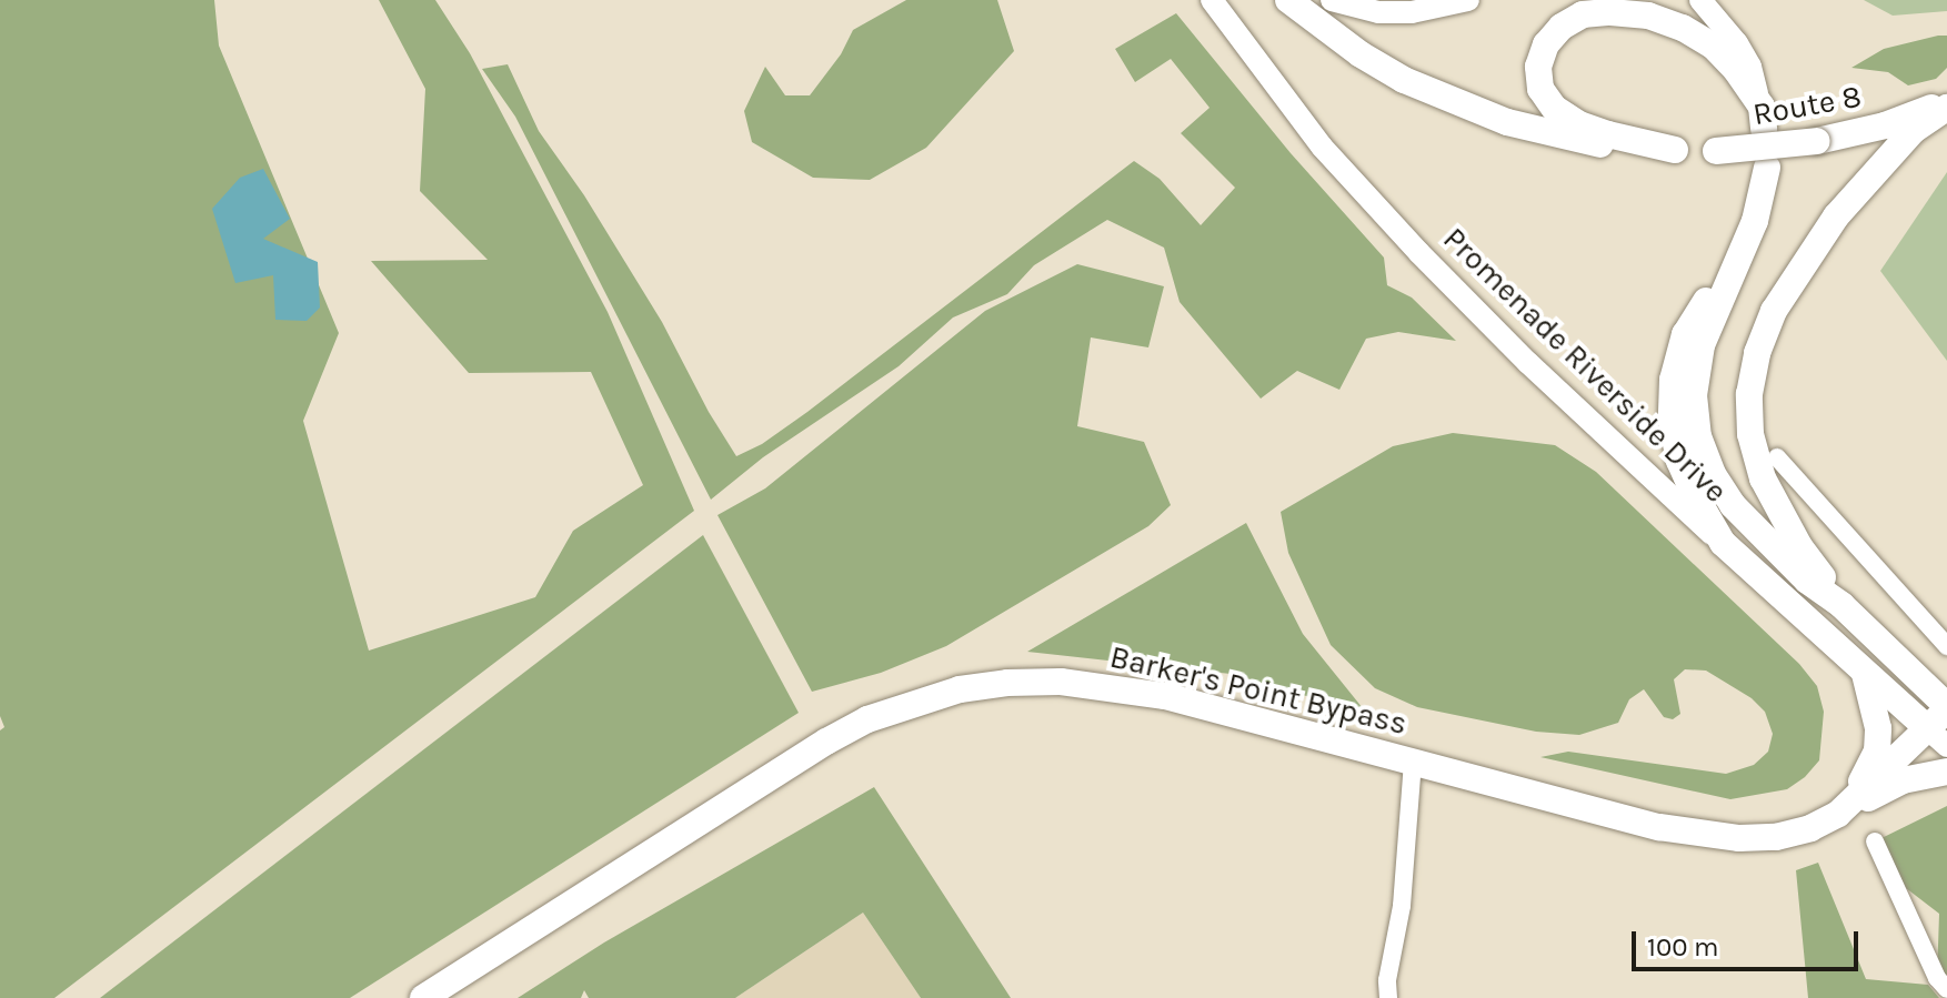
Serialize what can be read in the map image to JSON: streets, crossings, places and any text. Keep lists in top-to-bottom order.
{
  "streets": {
    "highway": ["Route 8", "Promenade Riverside Drive", "Barker's Point Bypass"]
  },
  "crossings": [
    ["Promenade Riverside Drive", "Barker's Point Bypass"]
  ],
  "scale_bar": "100 m"
}
